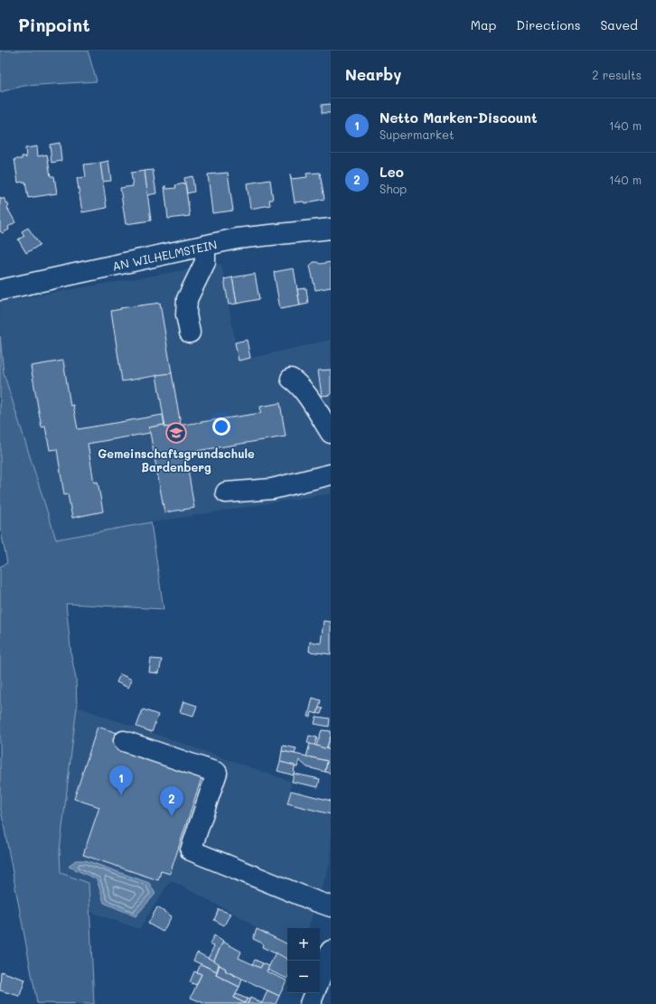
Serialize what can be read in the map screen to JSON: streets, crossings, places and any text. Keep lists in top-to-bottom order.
{
  "streets": {
    "street": ["AN WILHELMSTEIN"]
  },
  "places": {
    "school or university": ["Gemeinschaftsgrundschule Bardenberg"]
  },
  "page": {
    "header": "Pinpoint",
    "nav": ["Map", "Directions", "Saved"],
    "heading": ["Nearby", "2 results"],
    "list": [
      {
        "mark": "1",
        "name": "Netto Marken-Discount",
        "note": "Supermarket",
        "value": "140 m"
      },
      {
        "mark": "2",
        "name": "Leo",
        "note": "Shop",
        "value": "140 m"
      }
    ],
    "pins": ["1", "2"],
    "map_buttons": ["+", "−"]
  }
}
